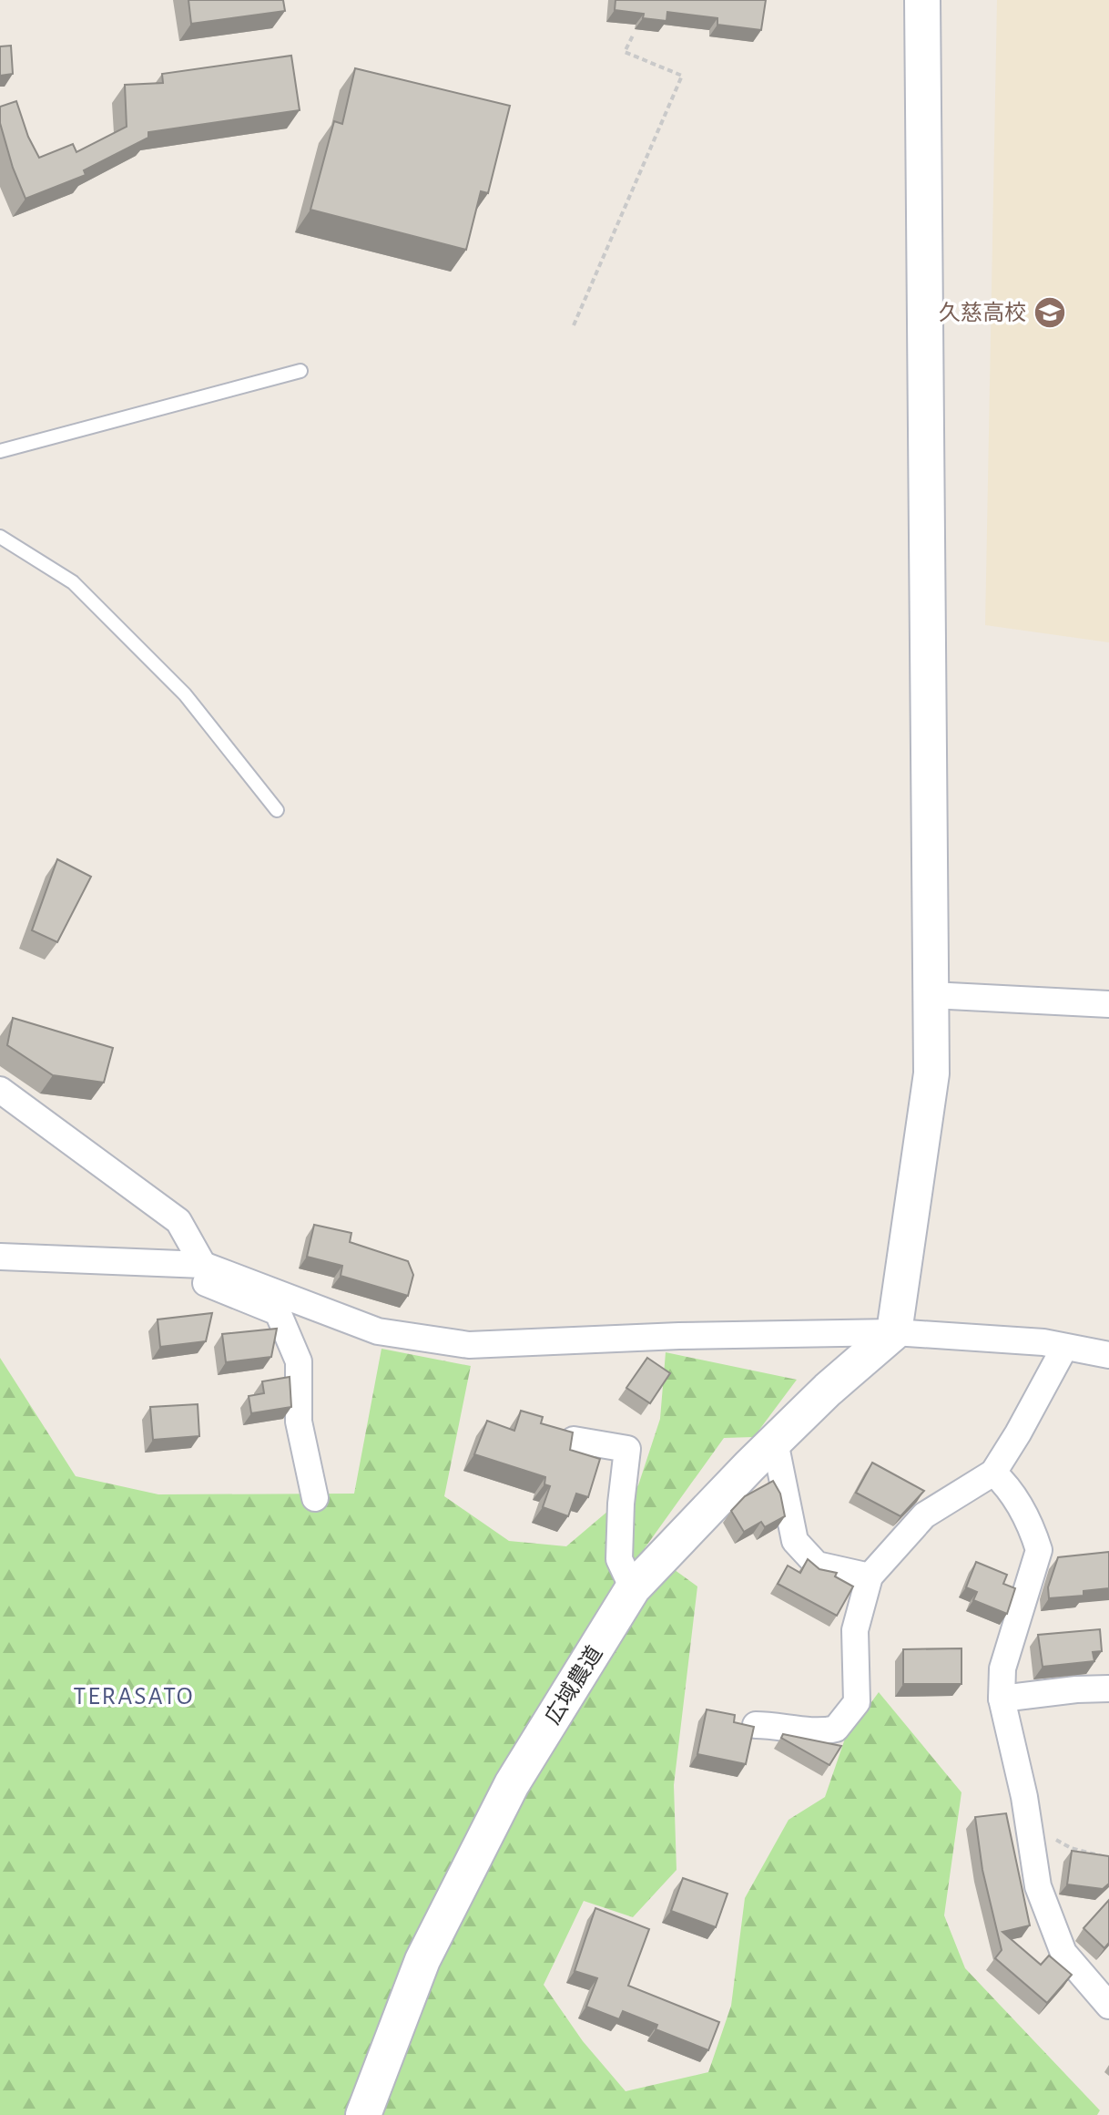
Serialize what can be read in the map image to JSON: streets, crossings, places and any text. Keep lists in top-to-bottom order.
{
  "streets": {
    "street": ["広域農道"]
  },
  "districts": ["TERASATO"],
  "places": {
    "school or university": ["久慈高校"]
  }
}
